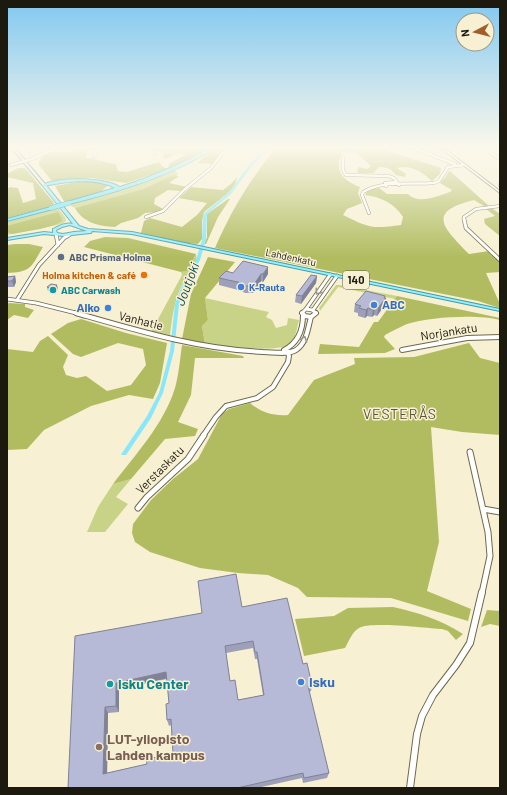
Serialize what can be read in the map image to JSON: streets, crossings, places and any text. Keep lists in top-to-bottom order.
{
  "streets": {
    "main road": ["Lahdenkatu"],
    "street": ["Vanhatie", "Norjankatu", "Verstaskatu"]
  },
  "crossings": [
    ["Vanhatie", "Verstaskatu"]
  ],
  "districts": ["VESTERÅS"],
  "water": ["Joutjoki"],
  "places": [
    "ABC Prisma Holma",
    "Holma kitchen & café",
    "K-Rauta",
    "ABC Carwash",
    "ABC",
    "Alko",
    "Isku",
    "Isku Center",
    "LUT-yliopisto Lahden kampus"
  ],
  "north": "left"
}
